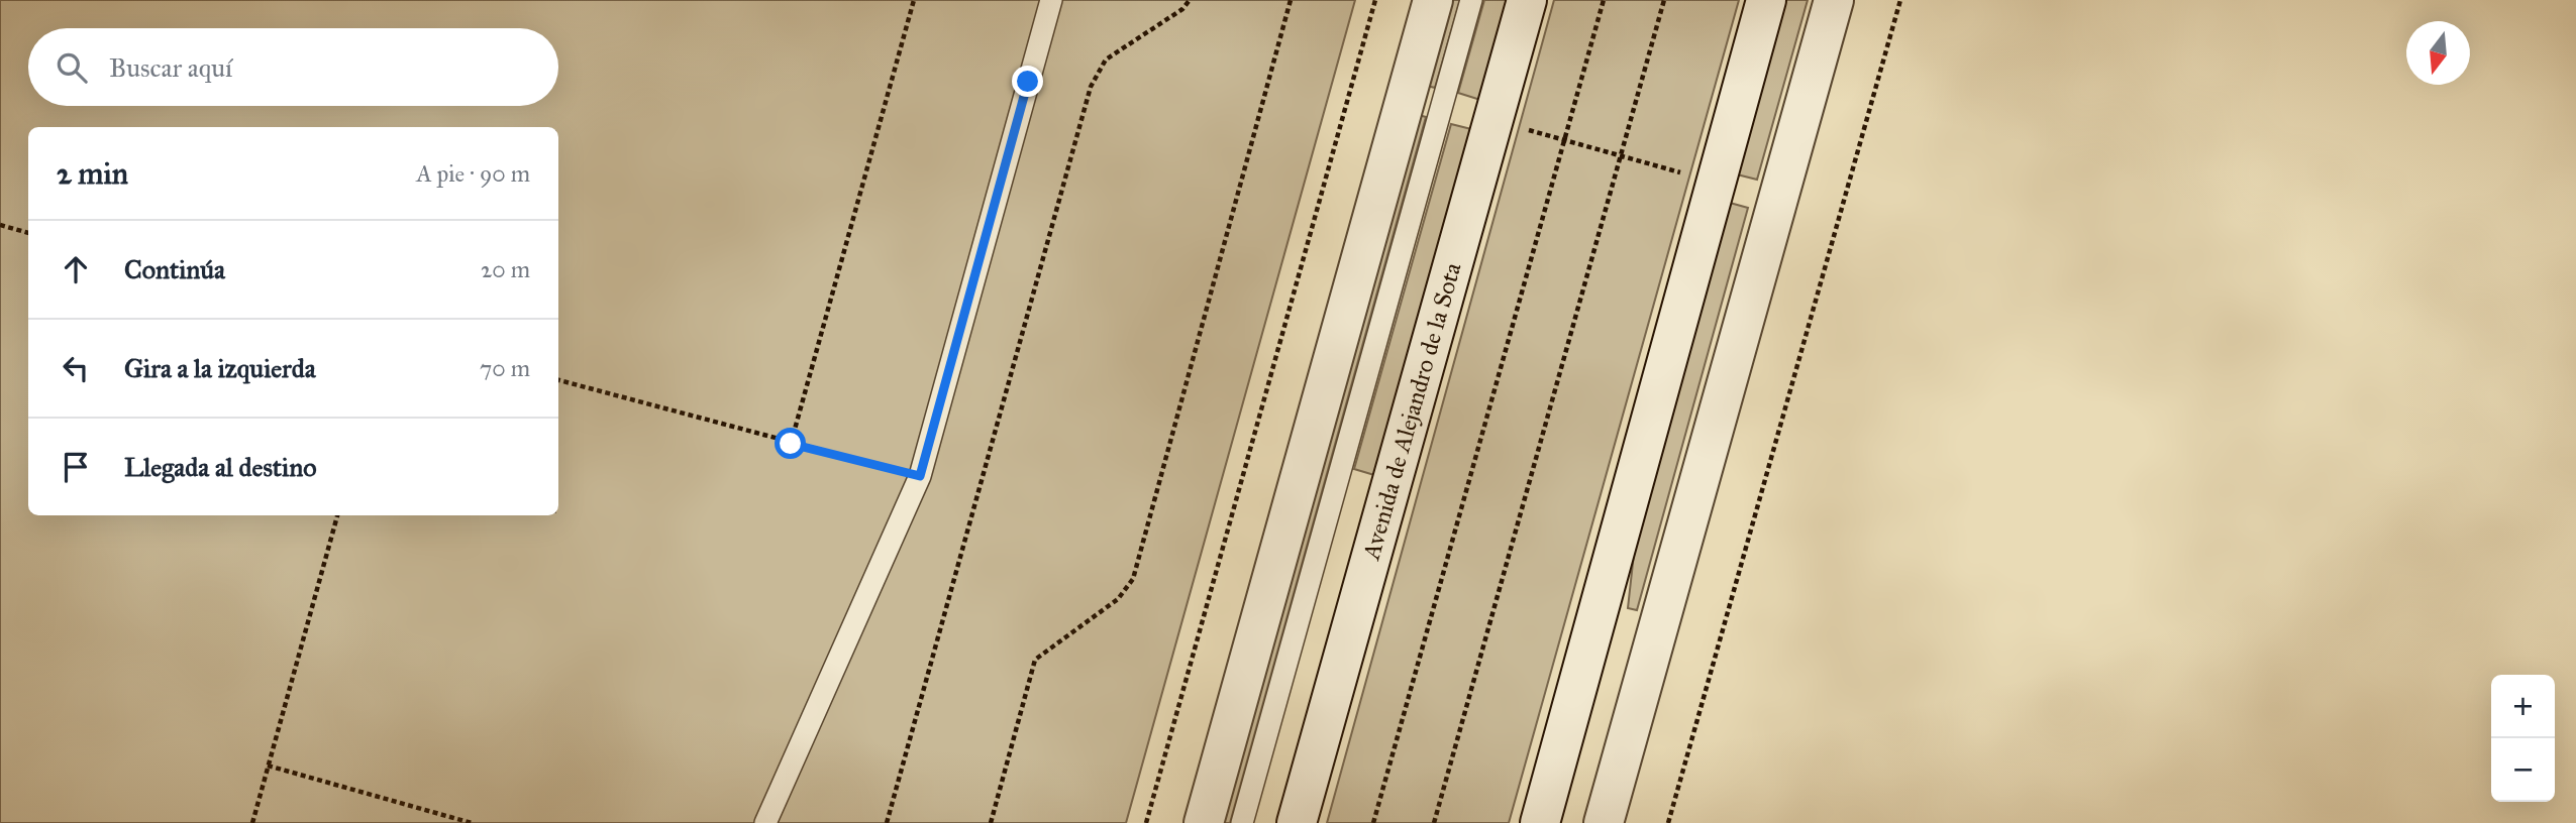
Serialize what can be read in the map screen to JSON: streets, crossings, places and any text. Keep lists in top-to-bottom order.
{
  "streets": {
    "street": ["Avenida de Alejandro de la Sota"]
  },
  "north": "bottom",
  "page": {
    "search": "Buscar aquí",
    "heading": ["2 min", "A pie · 90 m"],
    "list": [
      ["Continúa", "20 m"],
      ["Gira a la izquierda", "70 m"],
      "Llegada al destino"
    ],
    "map_buttons": ["+", "−"]
  }
}
